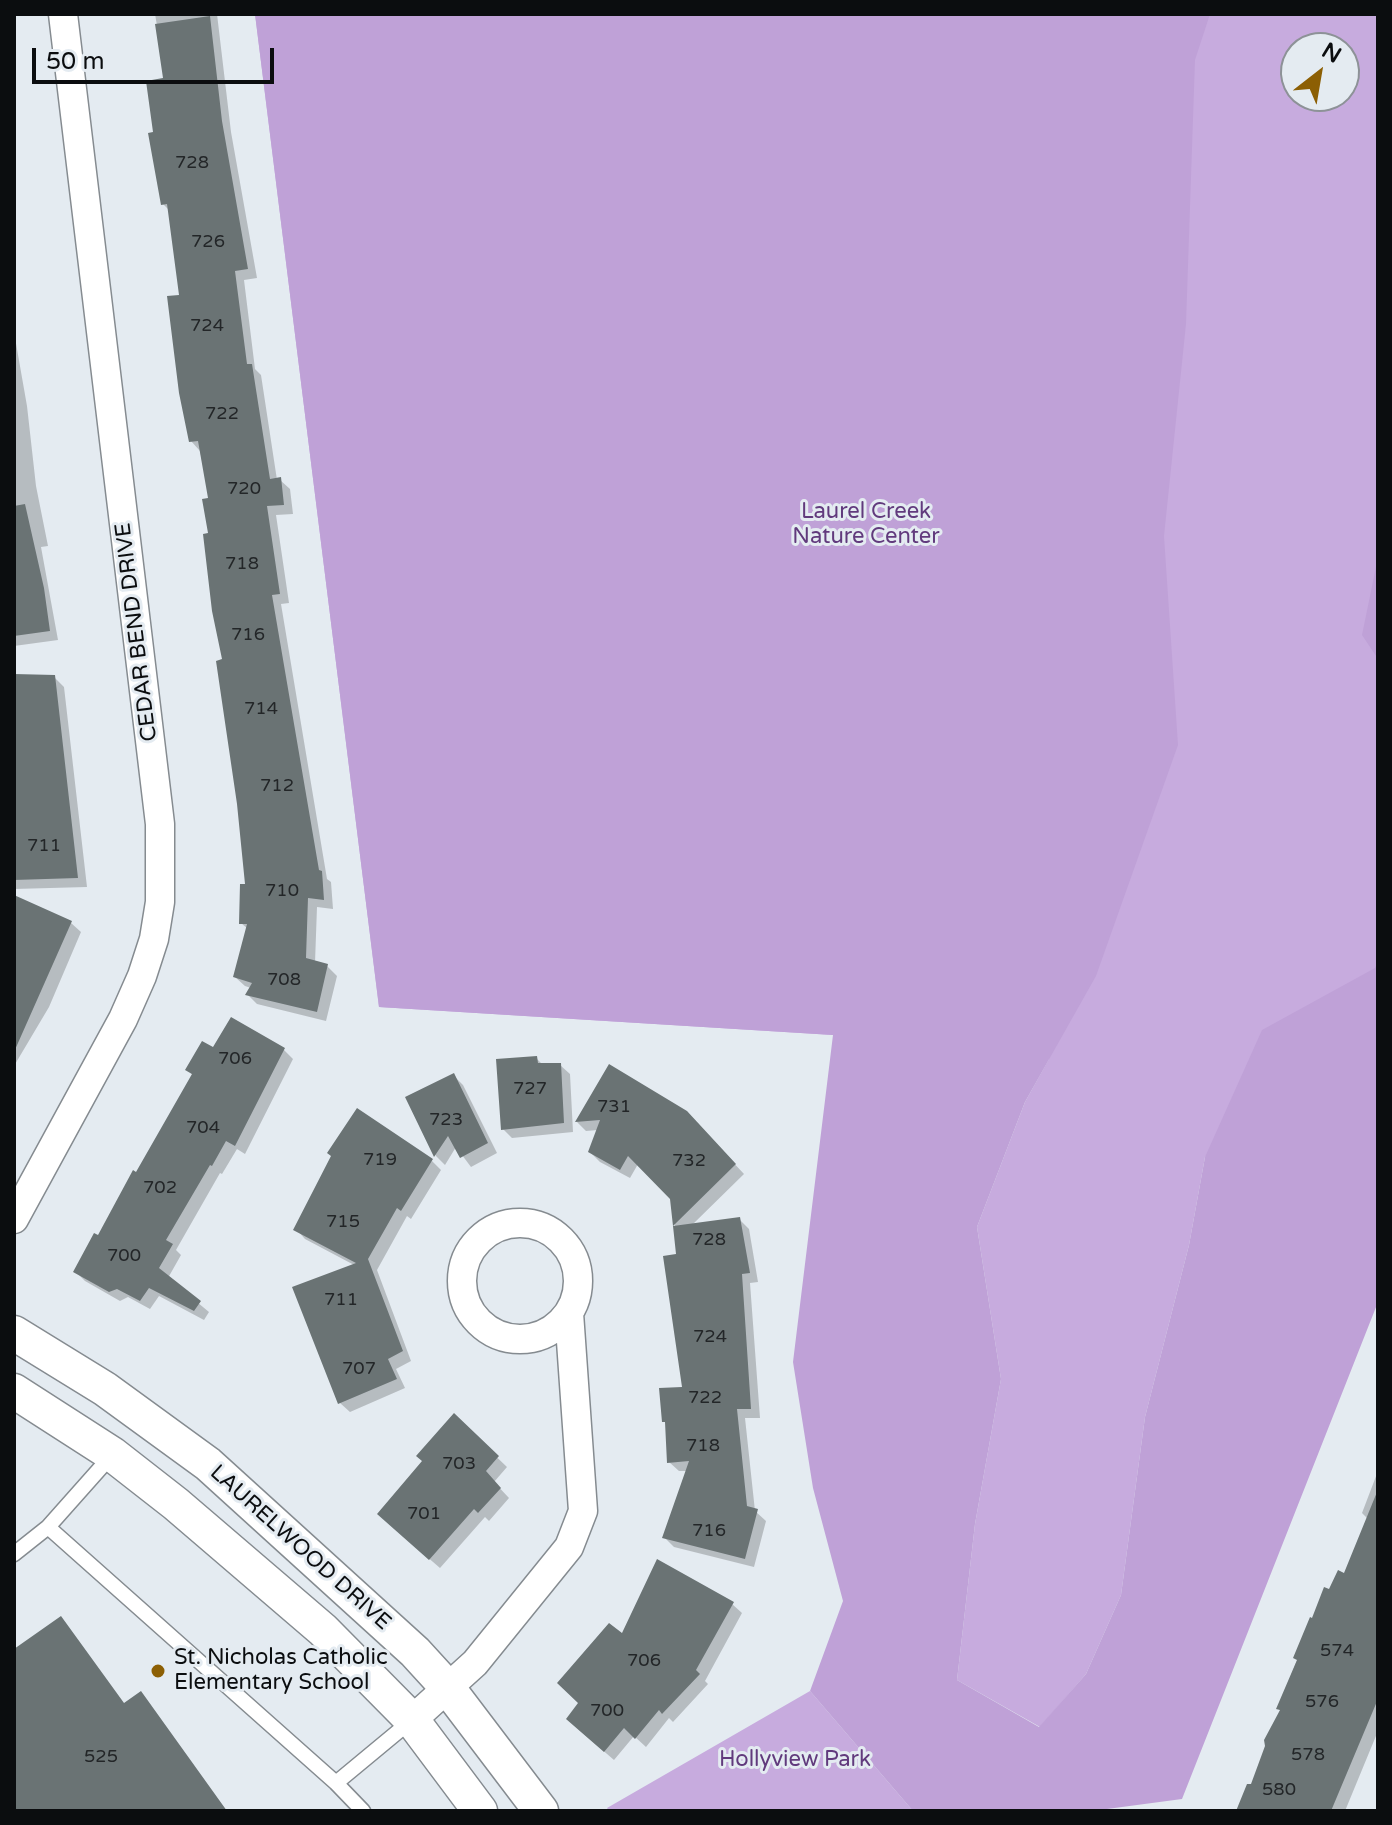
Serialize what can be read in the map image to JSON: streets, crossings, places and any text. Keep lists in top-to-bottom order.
{
  "streets": {
    "street": ["CEDAR BEND DRIVE", "LAURELWOOD DRIVE"]
  },
  "parks": ["Laurel Creek Nature Center", "Hollyview Park"],
  "places": ["St. Nicholas Catholic Elementary School"],
  "house_numbers": [
    "728",
    "726",
    "724",
    "722",
    "720",
    "718",
    "716",
    "714",
    "712",
    "711",
    "710",
    "708",
    "706",
    "727",
    "731",
    "723",
    "704",
    "719",
    "732",
    "702",
    "715",
    "728",
    "700",
    "711",
    "724",
    "707",
    "722",
    "718",
    "703",
    "701",
    "716",
    "574",
    "706",
    "576",
    "700",
    "578",
    "525",
    "580"
  ],
  "scale_bar": "50 m",
  "north": "top right"
}
